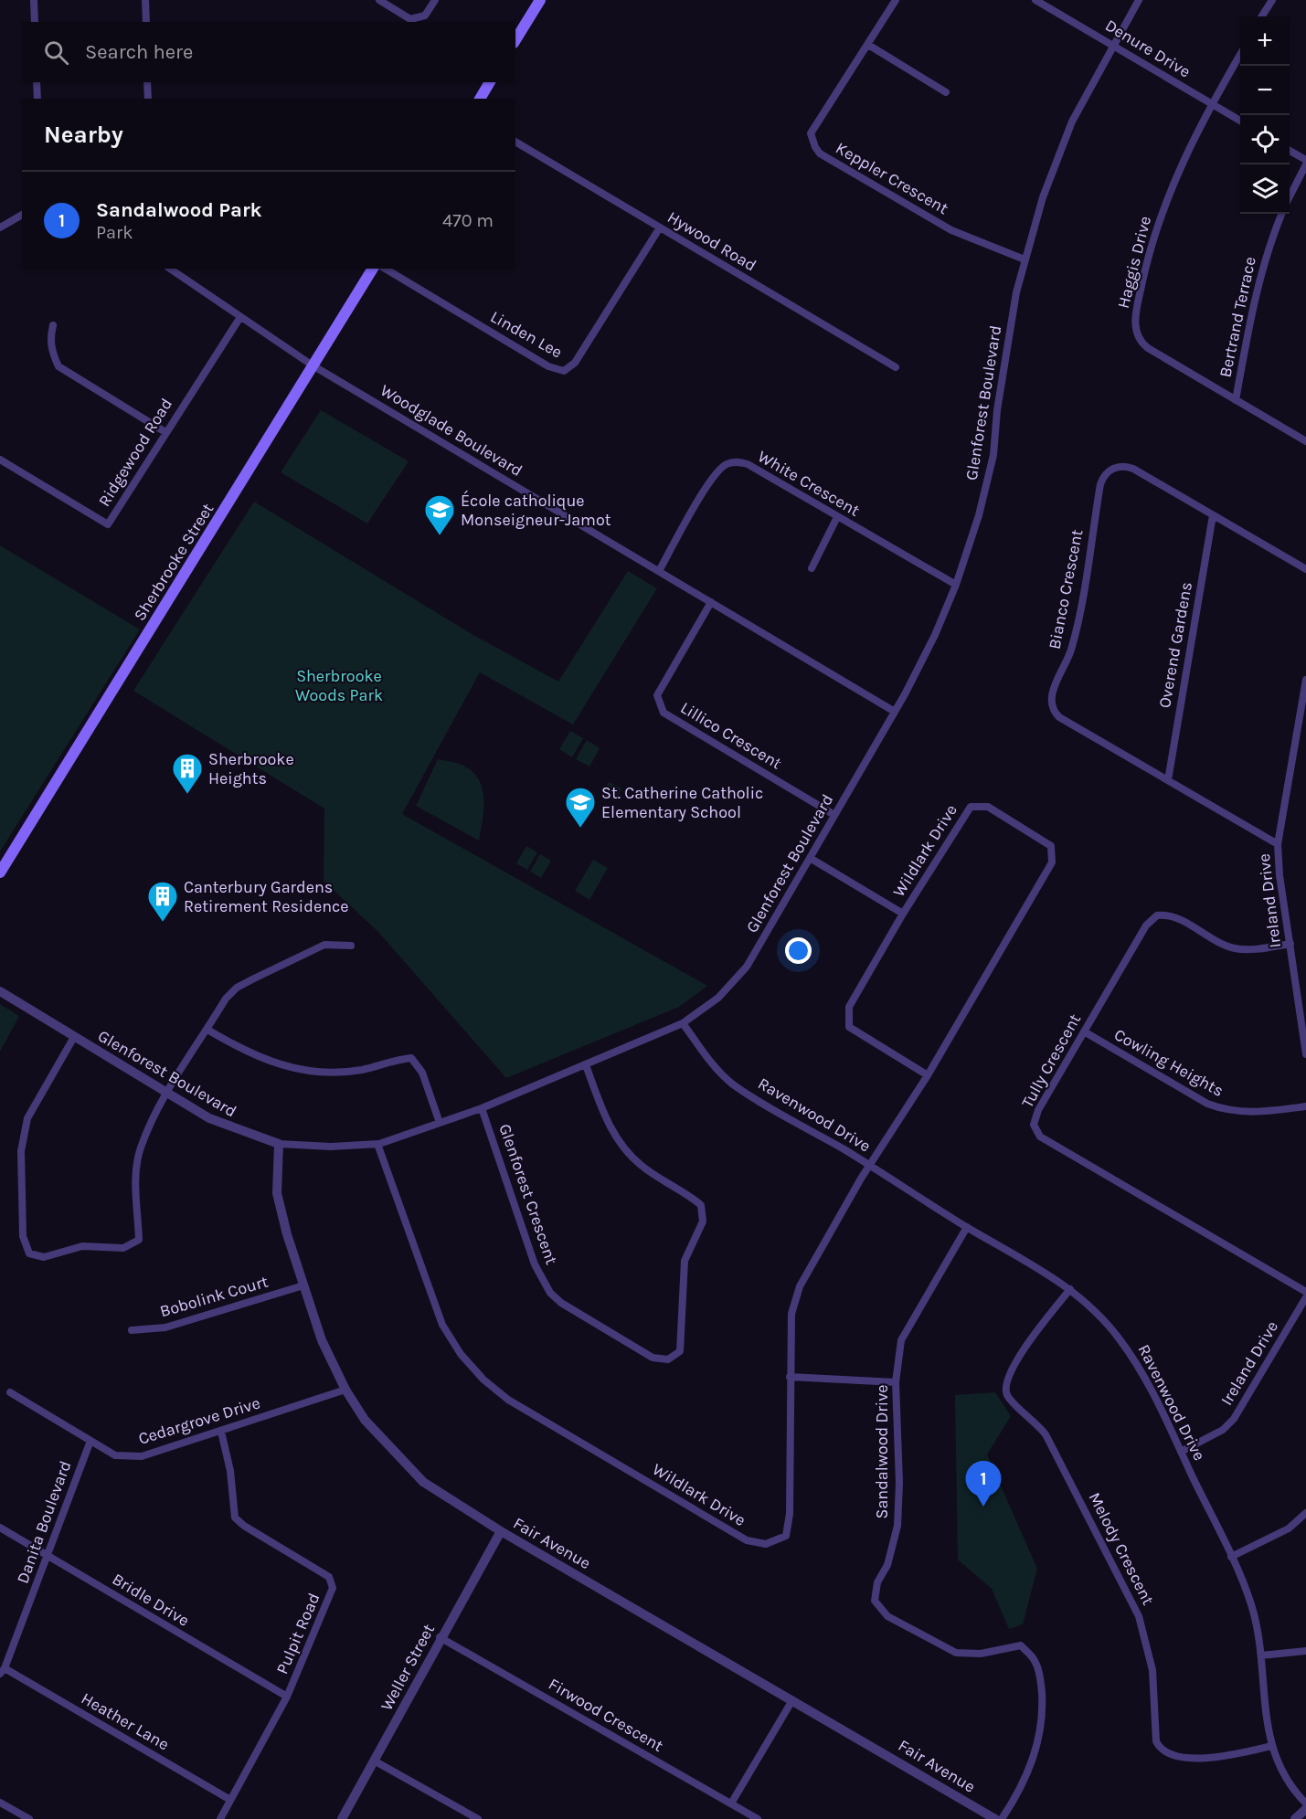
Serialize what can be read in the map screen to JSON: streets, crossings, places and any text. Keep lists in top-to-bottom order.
{
  "streets": {
    "main road": ["Sherbrooke Street"],
    "street": [
      "Denure Drive",
      "Keppler Crescent",
      "Hywood Road",
      "Haggis Drive",
      "Bertrand Terrace",
      "Linden Lee",
      "Glenforest Boulevard",
      "Woodglade Boulevard",
      "Ridgewood Road",
      "White Crescent",
      "Bianco Crescent",
      "Overend Gardens",
      "Lillico Crescent",
      "Wildlark Drive",
      "Ireland Drive",
      "Tully Crescent",
      "Cowling Heights",
      "Ravenwood Drive",
      "Glenforest Crescent",
      "Bobolink Court",
      "Cedargrove Drive",
      "Sandalwood Drive",
      "Danita Boulevard",
      "Fair Avenue",
      "Melody Crescent",
      "Bridle Drive",
      "Pulpit Road",
      "Weller Street",
      "Firwood Crescent",
      "Heather Lane"
    ]
  },
  "crossings": [
    ["Denure Drive", "Haggis Drive"],
    ["Denure Drive", "Glenforest Boulevard"],
    ["Keppler Crescent", "Glenforest Boulevard"],
    ["Hywood Road", "Linden Lee"],
    ["Haggis Drive", "Bertrand Terrace"],
    ["Glenforest Boulevard", "Woodglade Boulevard"],
    ["Glenforest Boulevard", "White Crescent"],
    ["Glenforest Boulevard", "Lillico Crescent"],
    ["Glenforest Boulevard", "Wildlark Drive"],
    ["Glenforest Boulevard", "Ravenwood Drive"],
    ["Glenforest Boulevard", "Glenforest Crescent"],
    ["Glenforest Boulevard", "Fair Avenue"],
    ["Woodglade Boulevard", "Ridgewood Road"],
    ["Woodglade Boulevard", "White Crescent"],
    ["Woodglade Boulevard", "Sherbrooke Street"],
    ["Woodglade Boulevard", "Lillico Crescent"],
    ["Bianco Crescent", "Overend Gardens"],
    ["Bianco Crescent", "Ireland Drive"],
    ["Wildlark Drive", "Ravenwood Drive"],
    ["Ireland Drive", "Tully Crescent"],
    ["Ireland Drive", "Ravenwood Drive"],
    ["Tully Crescent", "Cowling Heights"],
    ["Ravenwood Drive", "Sandalwood Drive"],
    ["Ravenwood Drive", "Melody Crescent"],
    ["Bobolink Court", "Fair Avenue"],
    ["Cedargrove Drive", "Danita Boulevard"],
    ["Cedargrove Drive", "Fair Avenue"],
    ["Cedargrove Drive", "Pulpit Road"],
    ["Danita Boulevard", "Bridle Drive"],
    ["Danita Boulevard", "Heather Lane"],
    ["Fair Avenue", "Weller Street"],
    ["Bridle Drive", "Pulpit Road"],
    ["Pulpit Road", "Heather Lane"],
    ["Weller Street", "Firwood Crescent"]
  ],
  "parks": ["Sherbrooke Woods Park"],
  "places": {
    "school or university": ["École catholique Monseigneur-Jamot", "St. Catherine Catholic Elementary School"],
    "building": ["Sherbrooke Heights", "Canterbury Gardens Retirement Residence"]
  },
  "page": {
    "map_buttons": ["+", "−"],
    "search": "Search here",
    "heading": "Nearby",
    "list": [
      {
        "mark": "1",
        "name": "Sandalwood Park",
        "note": "Park",
        "value": "470 m"
      }
    ],
    "pins": "1"
  }
}
